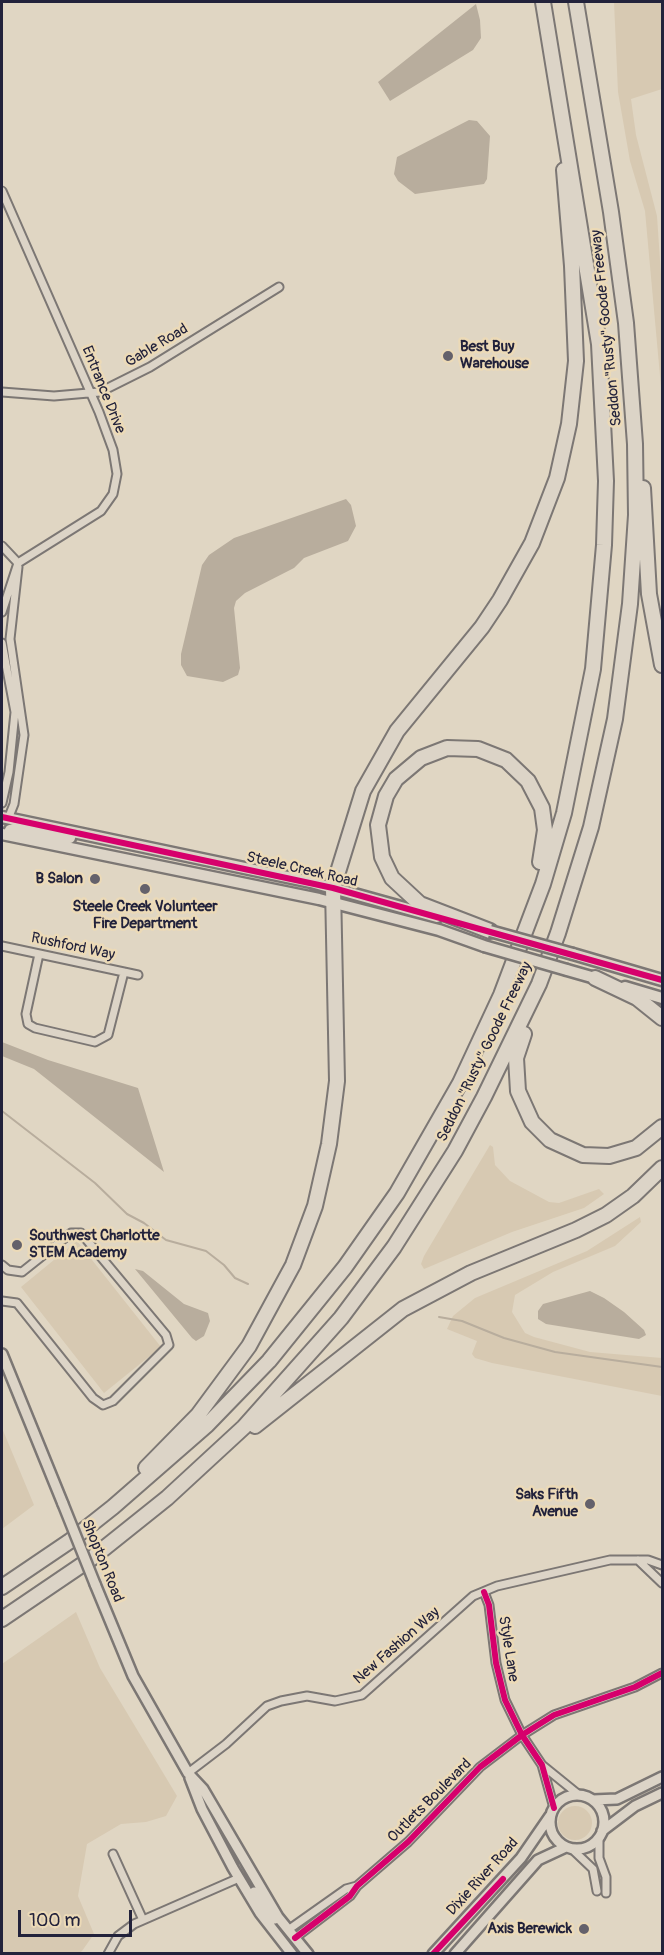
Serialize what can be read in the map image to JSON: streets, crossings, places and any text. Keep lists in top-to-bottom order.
{
  "streets": {
    "highway": ["Seddon \"Rusty\" Goode Freeway"],
    "main road": ["Steele Creek Road"],
    "street": [
      "Gable Road",
      "Entrance Drive",
      "Rushford Way",
      "Shopton Road",
      "New Fashion Way",
      "Style Lane",
      "Outlets Boulevard",
      "Dixie River Road"
    ]
  },
  "crossings": [
    ["Gable Road", "Entrance Drive"],
    ["Shopton Road", "New Fashion Way"],
    ["Shopton Road", "Outlets Boulevard"],
    ["New Fashion Way", "Style Lane"],
    ["Style Lane", "Outlets Boulevard"],
    ["Style Lane", "Dixie River Road"]
  ],
  "places": [
    "Best Buy Warehouse",
    "B Salon",
    "Steele Creek Volunteer Fire Department",
    "Southwest Charlotte STEM Academy",
    "Saks Fifth Avenue",
    "Axis Berewick"
  ],
  "scale_bar": "100 m"
}
